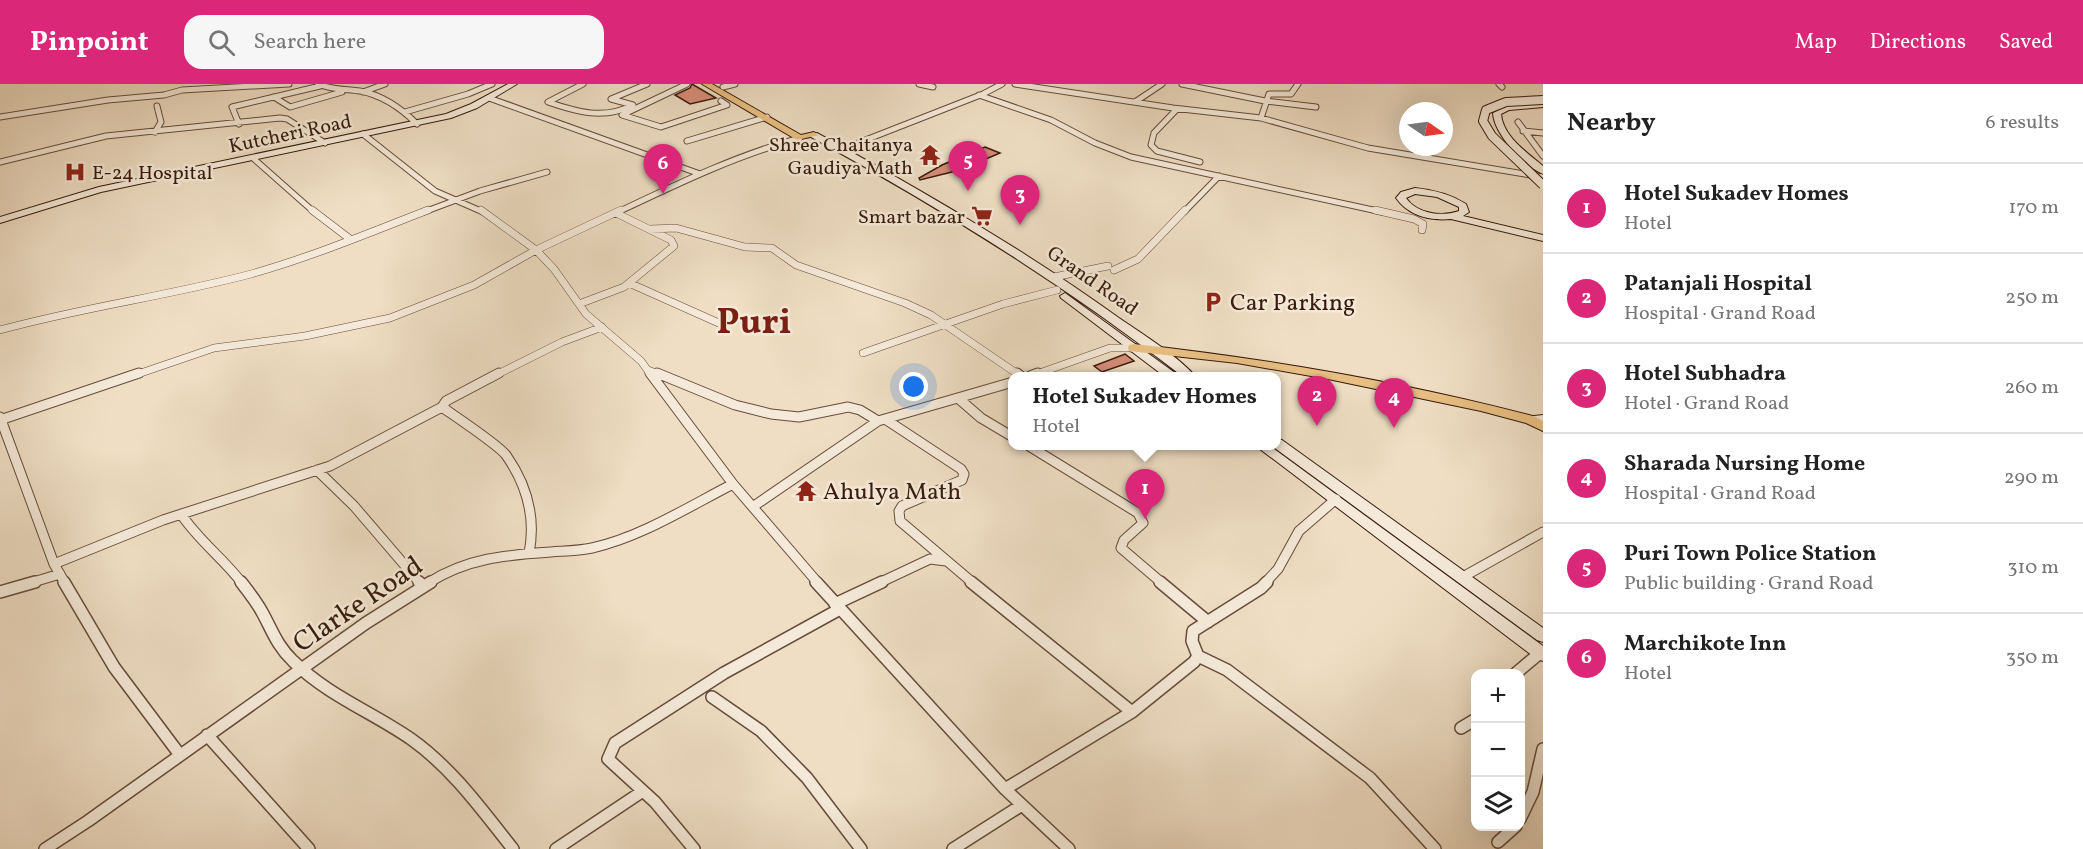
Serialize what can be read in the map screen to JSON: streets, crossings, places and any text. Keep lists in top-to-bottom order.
{
  "streets": {
    "main road": ["Kutcheri Road", "Grand Road"],
    "street": ["Clarke Road"]
  },
  "districts": ["Puri"],
  "places": {
    "temple": ["Shree Chaitanya Gaudiya Math", "Ahulya Math"],
    "hospital": ["E-24 Hospital"],
    "supermarket": ["Smart bazar"],
    "parking": ["Car Parking"]
  },
  "north": "right",
  "page": {
    "header": "Pinpoint",
    "search": "Search here",
    "nav": ["Map", "Directions", "Saved"],
    "heading": ["Nearby", "6 results"],
    "pins": [
      "5",
      "6",
      "3",
      "2",
      "4",
      "1"
    ],
    "list": [
      {
        "mark": "1",
        "name": "Hotel Sukadev Homes",
        "note": "Hotel",
        "value": "170 m"
      },
      {
        "mark": "2",
        "name": "Patanjali Hospital",
        "note": "Hospital · Grand Road",
        "value": "250 m"
      },
      {
        "mark": "3",
        "name": "Hotel Subhadra",
        "note": "Hotel · Grand Road",
        "value": "260 m"
      },
      {
        "mark": "4",
        "name": "Sharada Nursing Home",
        "note": "Hospital · Grand Road",
        "value": "290 m"
      },
      {
        "mark": "5",
        "name": "Puri Town Police Station",
        "note": "Public building · Grand Road",
        "value": "310 m"
      },
      {
        "mark": "6",
        "name": "Marchikote Inn",
        "note": "Hotel",
        "value": "350 m"
      }
    ],
    "popup": ["Hotel Sukadev Homes", "Hotel"],
    "map_buttons": ["+", "−"]
  }
}
